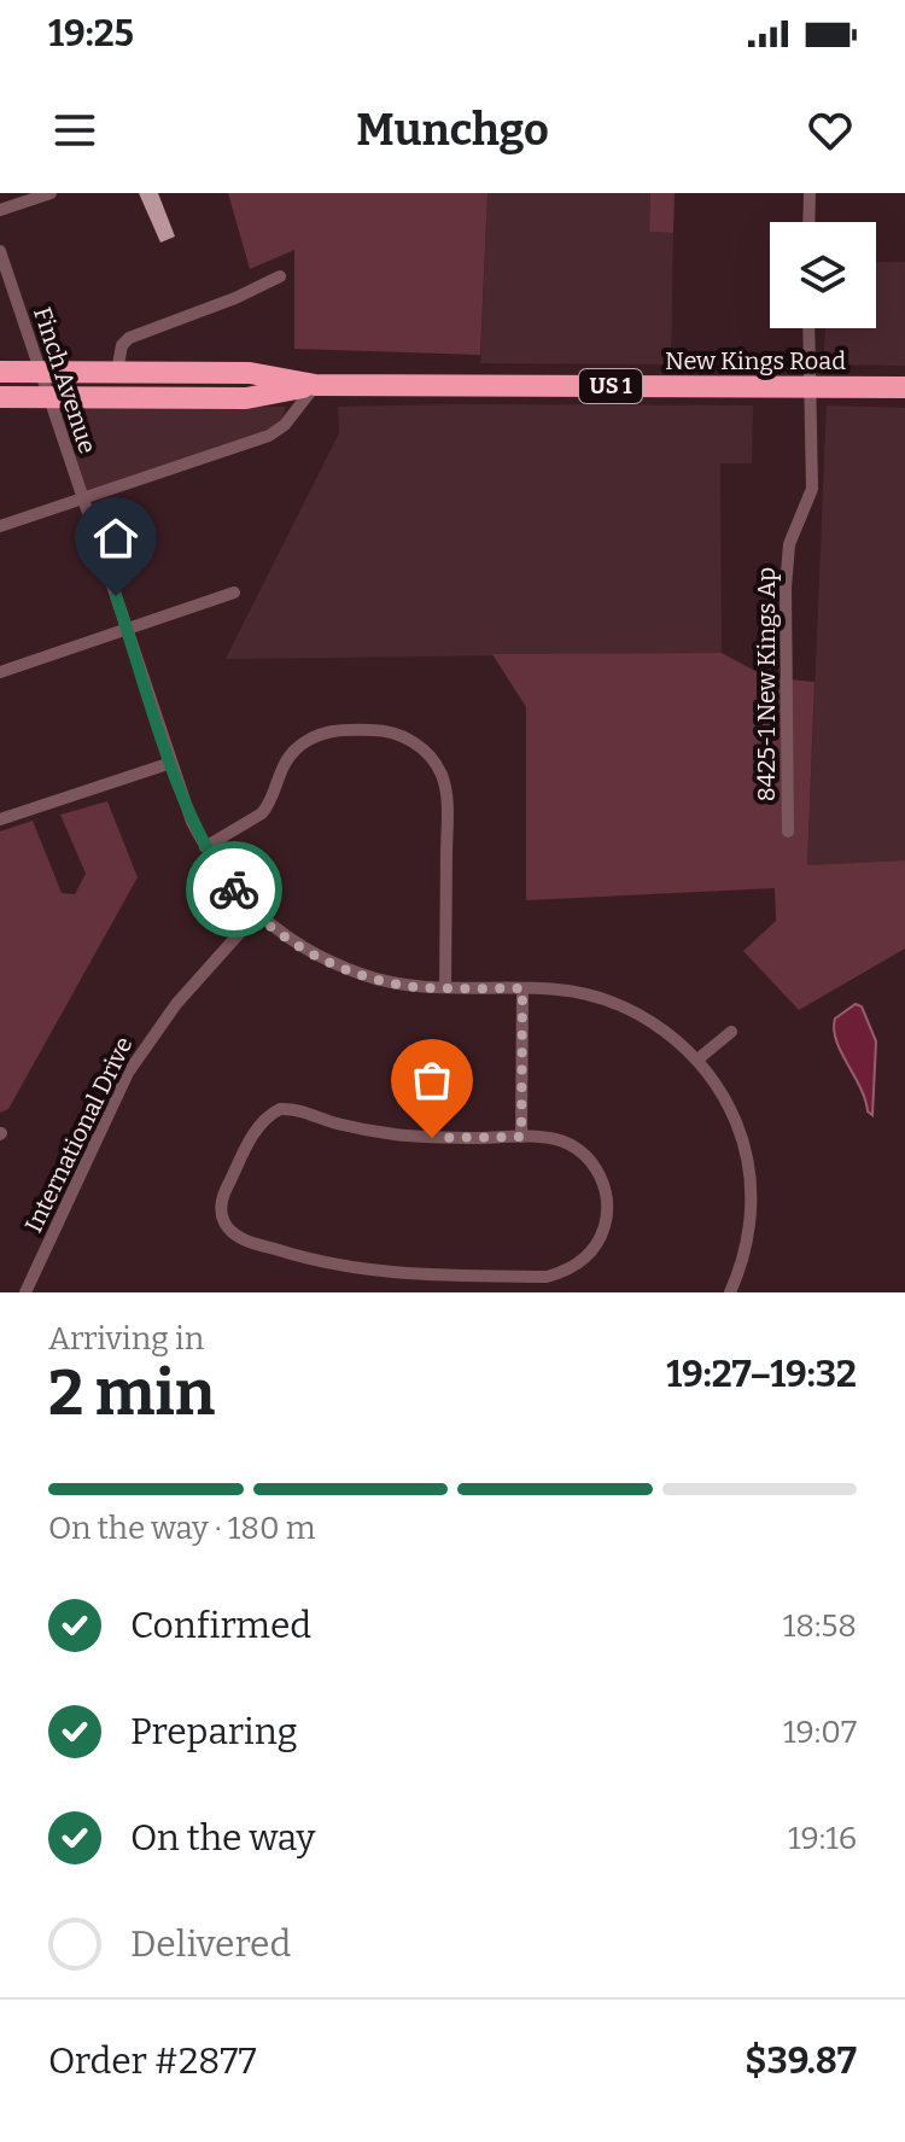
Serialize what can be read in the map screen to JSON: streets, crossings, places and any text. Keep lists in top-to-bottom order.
{
  "streets": {
    "highway": ["New Kings Road", "US 1"],
    "street": ["Finch Avenue", "8425-1 New Kings Ap", "International Drive"]
  },
  "crossings": [
    ["New Kings Road", "Finch Avenue"],
    ["New Kings Road", "8425-1 New Kings Ap"],
    ["Finch Avenue", "International Drive"]
  ],
  "page": {
    "status": "19:25",
    "header": "Munchgo",
    "heading": ["2 min", "Arriving in", "19:27–19:32"],
    "panel": ["Order #2877", "$39.87"],
    "bar": "On the way · 180 m",
    "list": [
      ["Confirmed", "18:58"],
      ["Preparing", "19:07"],
      ["On the way", "19:16"],
      "Delivered"
    ]
  }
}
